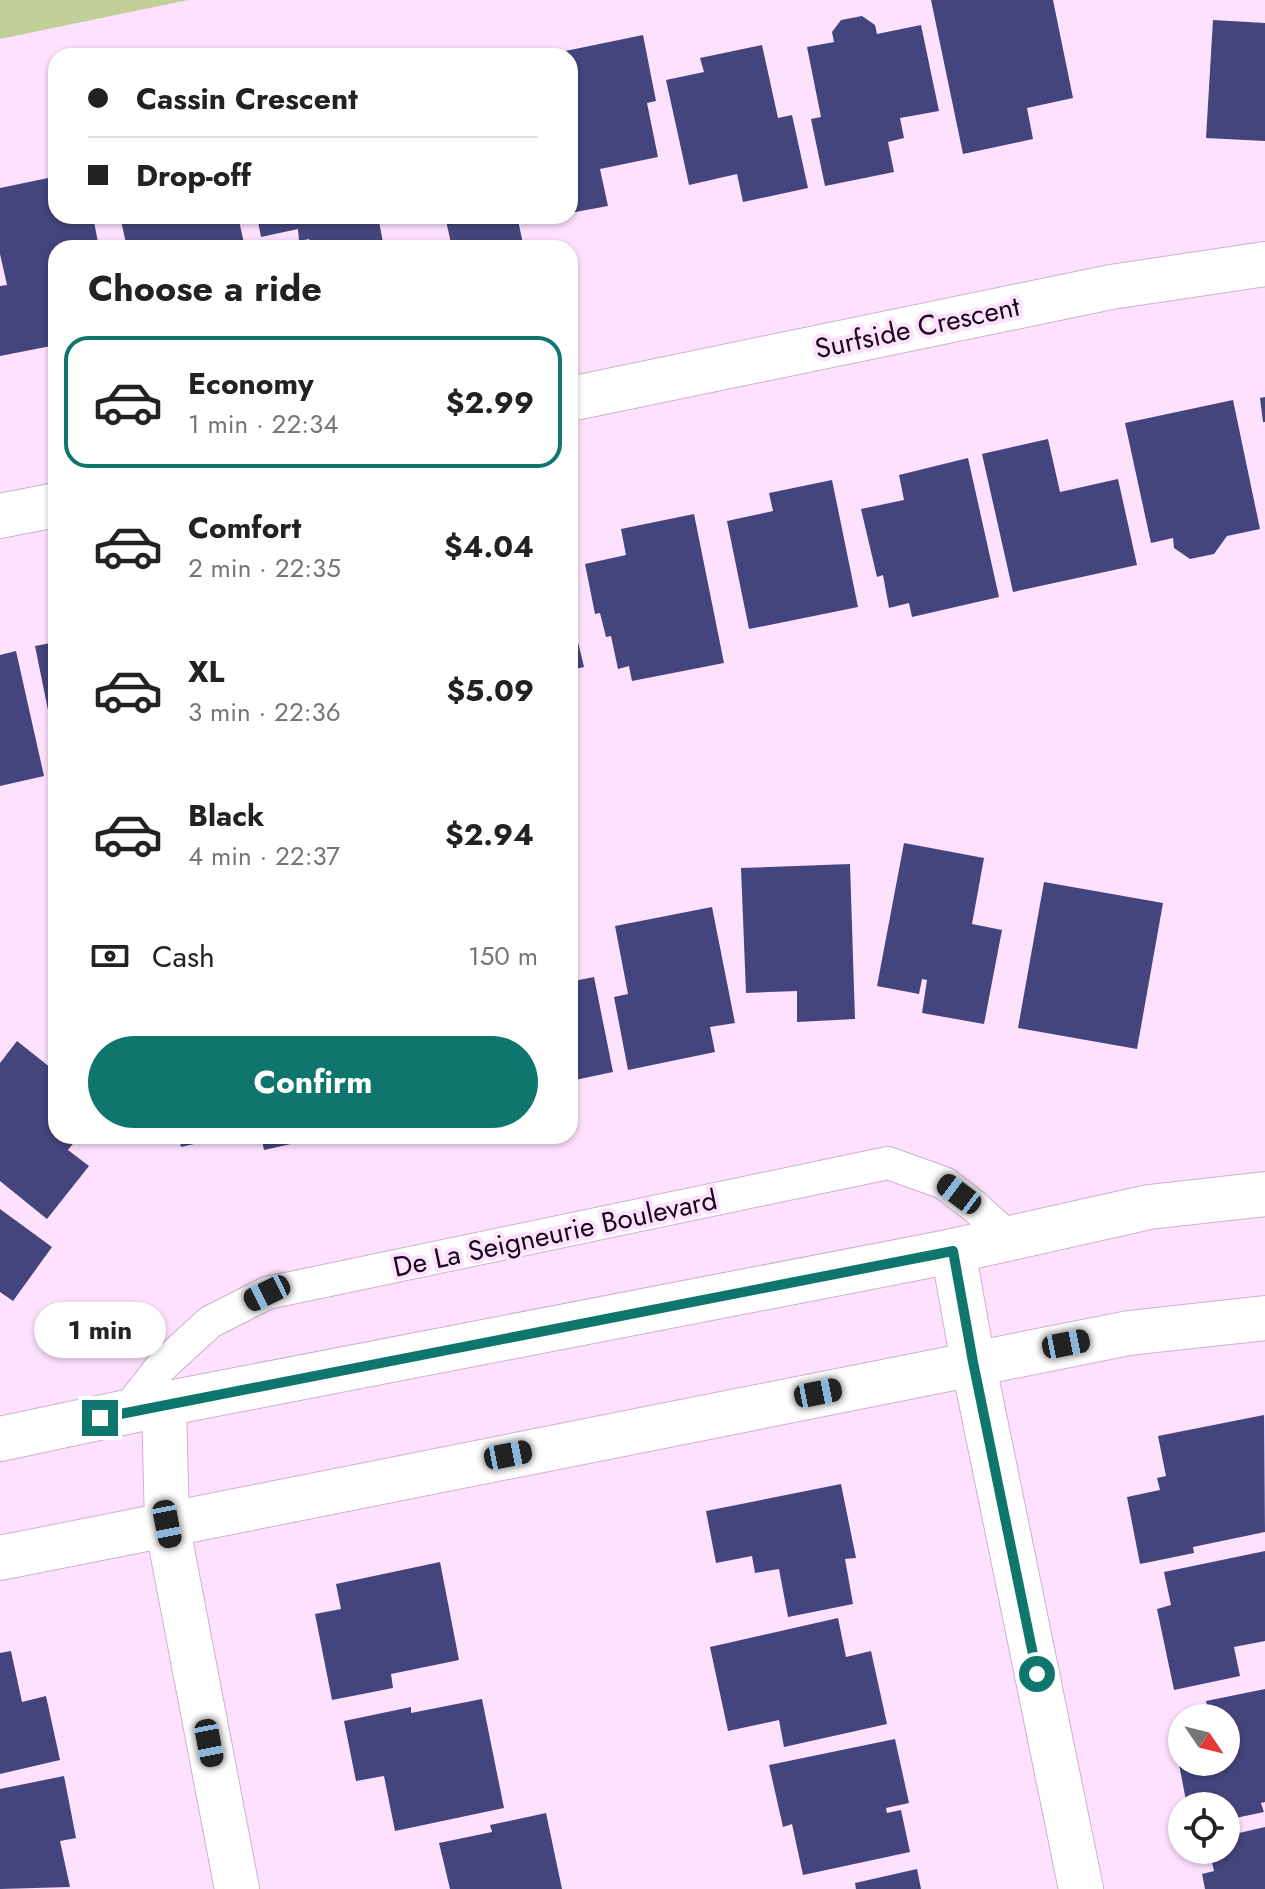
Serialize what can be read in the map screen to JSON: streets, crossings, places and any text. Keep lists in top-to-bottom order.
{
  "streets": {
    "street": ["Surfside Crescent"],
    "lane": ["De La Seigneurie Boulevard"]
  },
  "north": "bottom right",
  "page": {
    "banner": ["Cassin Crescent", "Drop-off"],
    "heading": "Choose a ride",
    "list": [
      {
        "name": "Economy",
        "note": "1 min · 22:34",
        "value": "$2.99"
      },
      {
        "name": "Comfort",
        "note": "2 min · 22:35",
        "value": "$4.04"
      },
      {
        "name": "XL",
        "note": "3 min · 22:36",
        "value": "$5.09"
      },
      {
        "name": "Black",
        "note": "4 min · 22:37",
        "value": "$2.94"
      }
    ],
    "pay": ["Cash", "150 m"],
    "buttons": "Confirm",
    "bubble": "1 min"
  }
}
